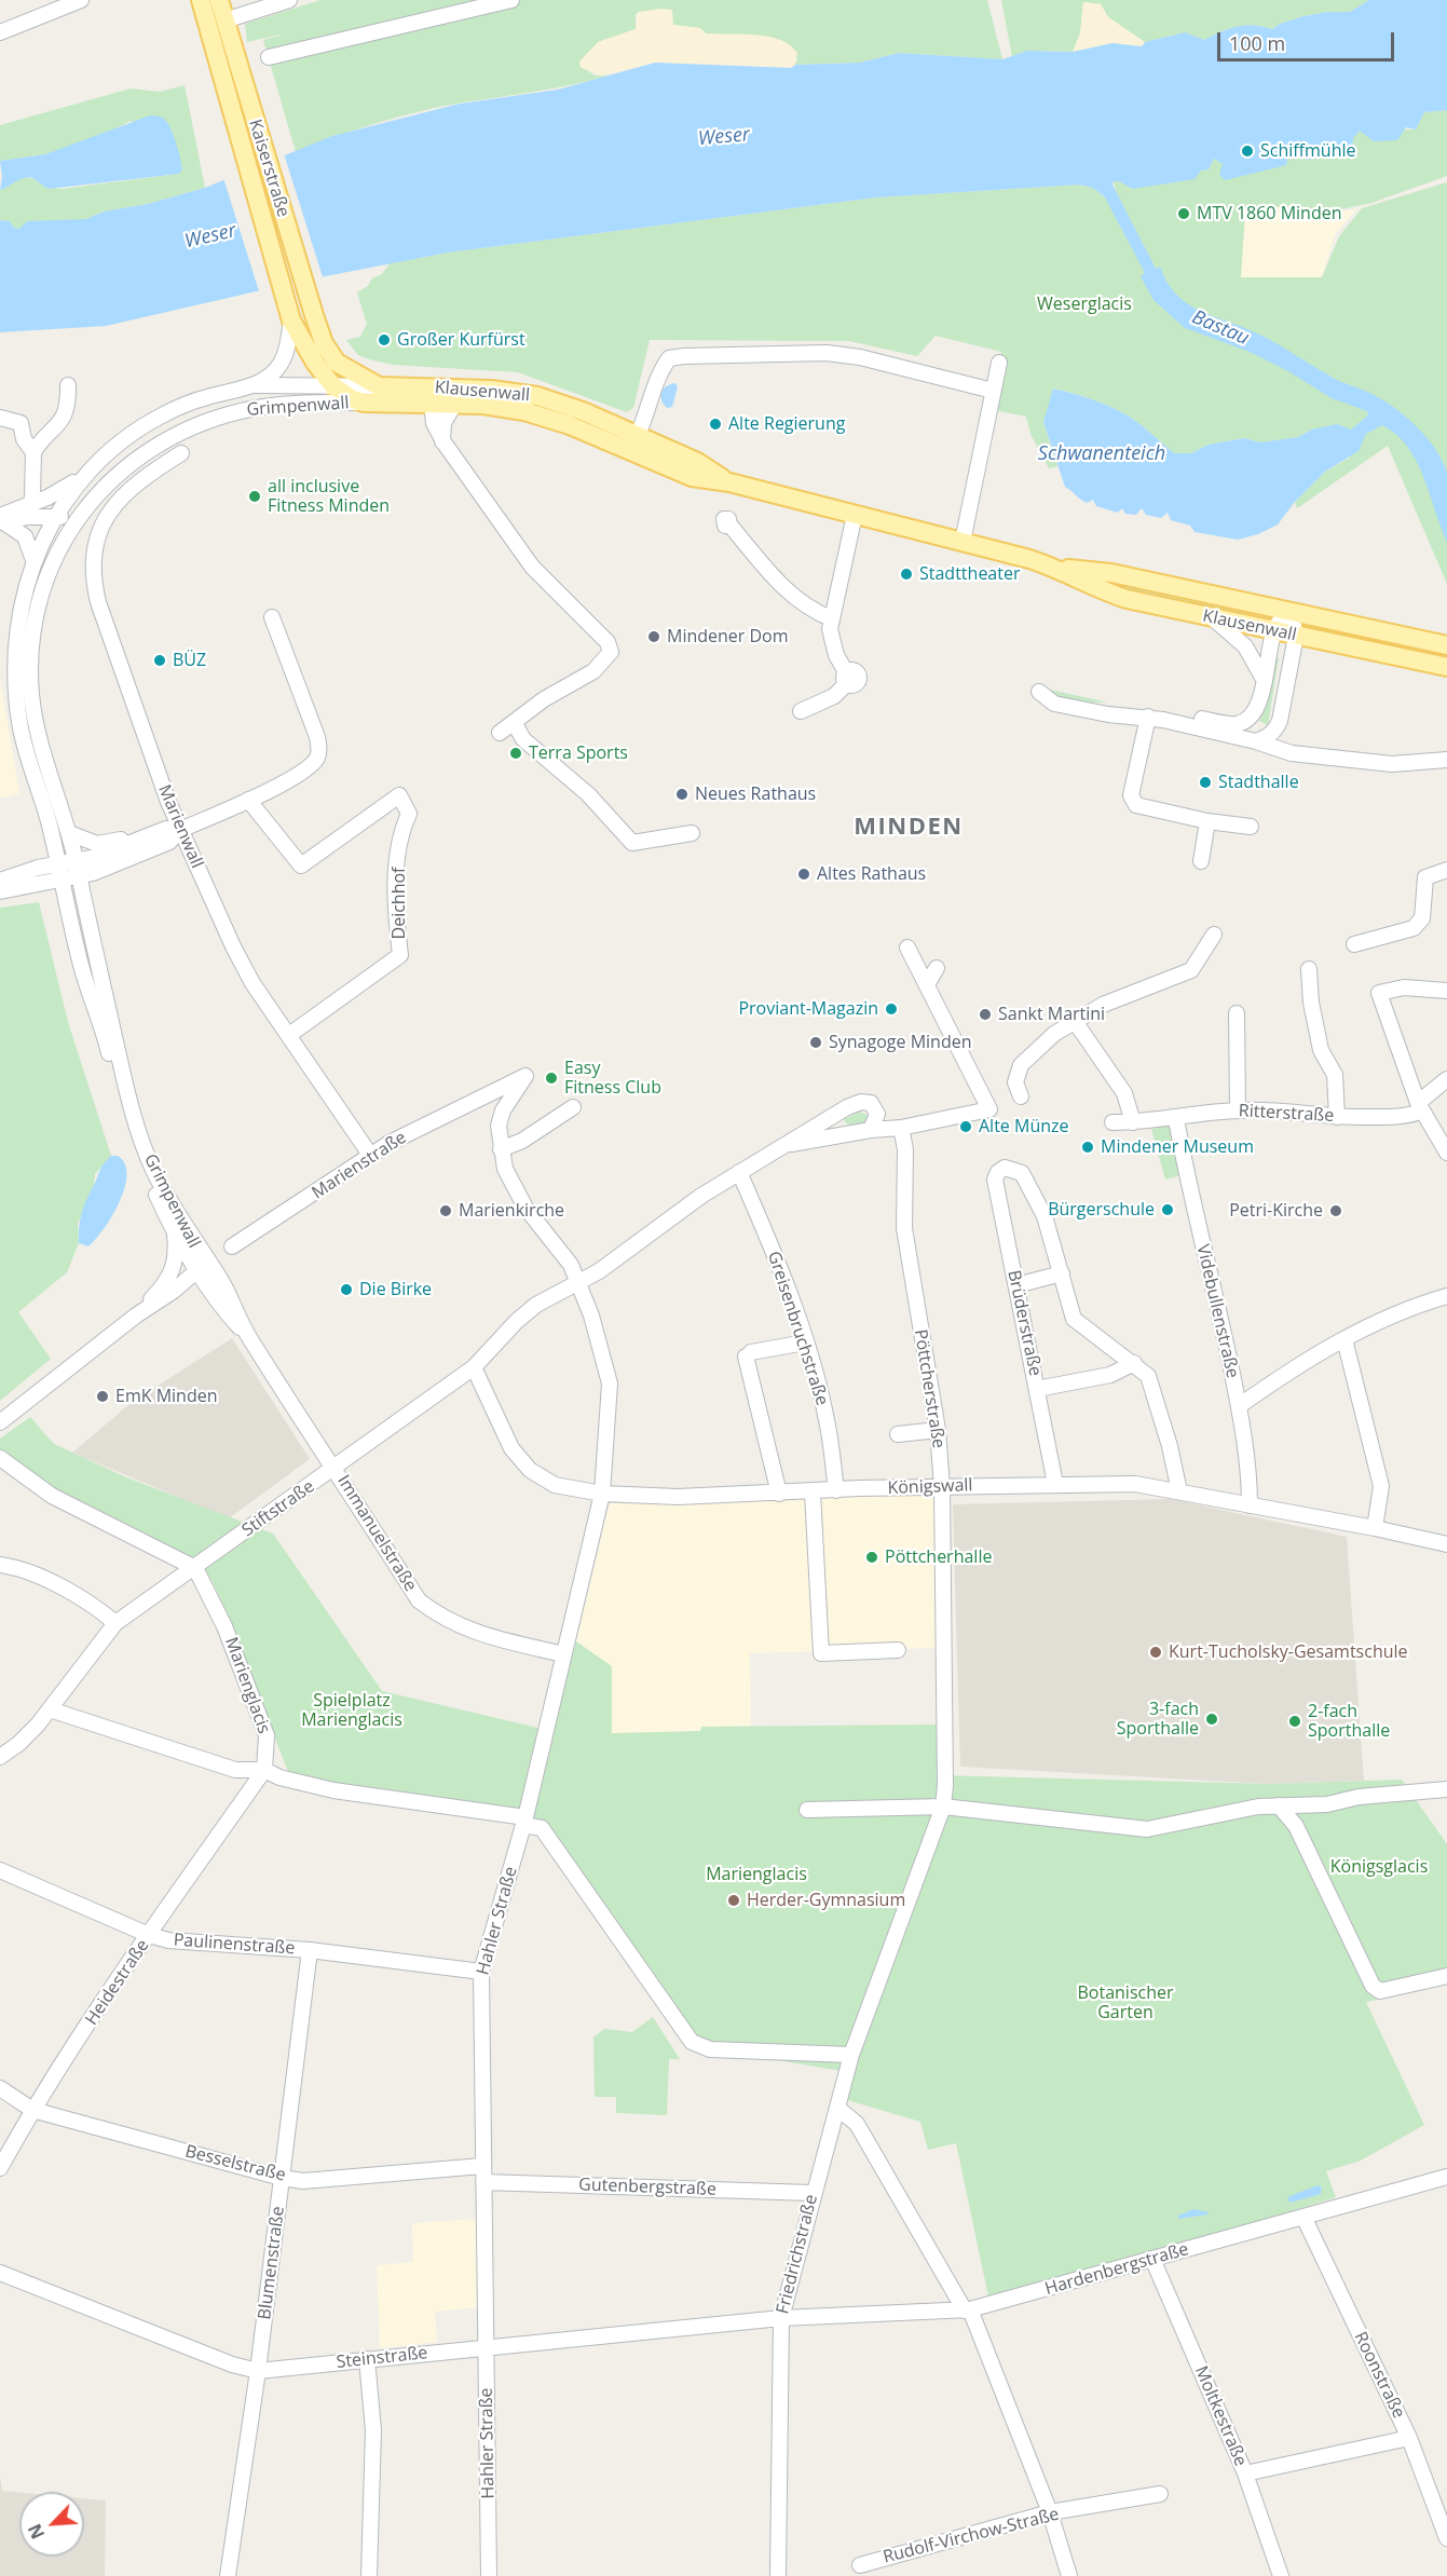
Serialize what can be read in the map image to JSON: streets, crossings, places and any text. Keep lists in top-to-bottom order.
{
  "streets": {
    "main road": ["Kaiserstraße", "Klausenwall"],
    "street": [
      "Grimpenwall",
      "Marienwall",
      "Deichhof",
      "Ritterstraße",
      "Marienstraße",
      "Videbullenstraße",
      "Brüderstraße",
      "Greisenbruchstraße",
      "Pöttcherstraße",
      "Königswall",
      "Stiftstraße",
      "Immanuelstraße",
      "Marienglacis",
      "Hahler Straße",
      "Paulinenstraße",
      "Heidestraße",
      "Besselstraße",
      "Gutenbergstraße",
      "Friedrichstraße",
      "Blumenstraße",
      "Hardenbergstraße",
      "Steinstraße",
      "Roonstraße",
      "Moltkestraße",
      "Rudolf-Virchow-Straße"
    ]
  },
  "crossings": [
    ["Kaiserstraße", "Klausenwall"],
    ["Kaiserstraße", "Grimpenwall"],
    ["Klausenwall", "Grimpenwall"],
    ["Grimpenwall", "Immanuelstraße"],
    ["Marienwall", "Deichhof"],
    ["Marienwall", "Marienstraße"],
    ["Ritterstraße", "Videbullenstraße"],
    ["Marienstraße", "Hahler Straße"],
    ["Videbullenstraße", "Königswall"],
    ["Brüderstraße", "Königswall"],
    ["Greisenbruchstraße", "Königswall"],
    ["Greisenbruchstraße", "Stiftstraße"],
    ["Pöttcherstraße", "Königswall"],
    ["Königswall", "Stiftstraße"],
    ["Königswall", "Hahler Straße"],
    ["Stiftstraße", "Immanuelstraße"],
    ["Stiftstraße", "Marienglacis"],
    ["Stiftstraße", "Hahler Straße"],
    ["Immanuelstraße", "Hahler Straße"],
    ["Marienglacis", "Heidestraße"],
    ["Hahler Straße", "Paulinenstraße"],
    ["Hahler Straße", "Besselstraße"],
    ["Hahler Straße", "Gutenbergstraße"],
    ["Hahler Straße", "Steinstraße"],
    ["Paulinenstraße", "Heidestraße"],
    ["Paulinenstraße", "Blumenstraße"],
    ["Heidestraße", "Besselstraße"],
    ["Besselstraße", "Blumenstraße"],
    ["Gutenbergstraße", "Friedrichstraße"],
    ["Friedrichstraße", "Hardenbergstraße"],
    ["Friedrichstraße", "Steinstraße"],
    ["Blumenstraße", "Steinstraße"],
    ["Hardenbergstraße", "Steinstraße"],
    ["Hardenbergstraße", "Roonstraße"],
    ["Hardenbergstraße", "Moltkestraße"]
  ],
  "districts": ["MINDEN"],
  "water": ["Weser", "Bastau", "Schwanenteich"],
  "parks": [
    "Weserglacis",
    "Spielplatz Marienglacis",
    "Königsglacis",
    "Marienglacis",
    "Botanischer Garten"
  ],
  "places": [
    "Schiffmühle",
    "MTV 1860 Minden",
    "Großer Kurfürst",
    "Alte Regierung",
    "all inclusive Fitness Minden",
    "Stadttheater",
    "Mindener Dom",
    "BÜZ",
    "Terra Sports",
    "Stadthalle",
    "Neues Rathaus",
    "Altes Rathaus",
    "Proviant-Magazin",
    "Sankt Martini",
    "Synagoge Minden",
    "Easy Fitness Club",
    "Alte Münze",
    "Mindener Museum",
    "Bürgerschule",
    "Marienkirche",
    "Petri-Kirche",
    "Die Birke",
    "EmK Minden",
    "Pöttcherhalle",
    "Kurt-Tucholsky-Gesamtschule",
    "3-fach Sporthalle",
    "2-fach Sporthalle",
    "Herder-Gymnasium"
  ],
  "scale_bar": "100 m",
  "north": "bottom left"
}
